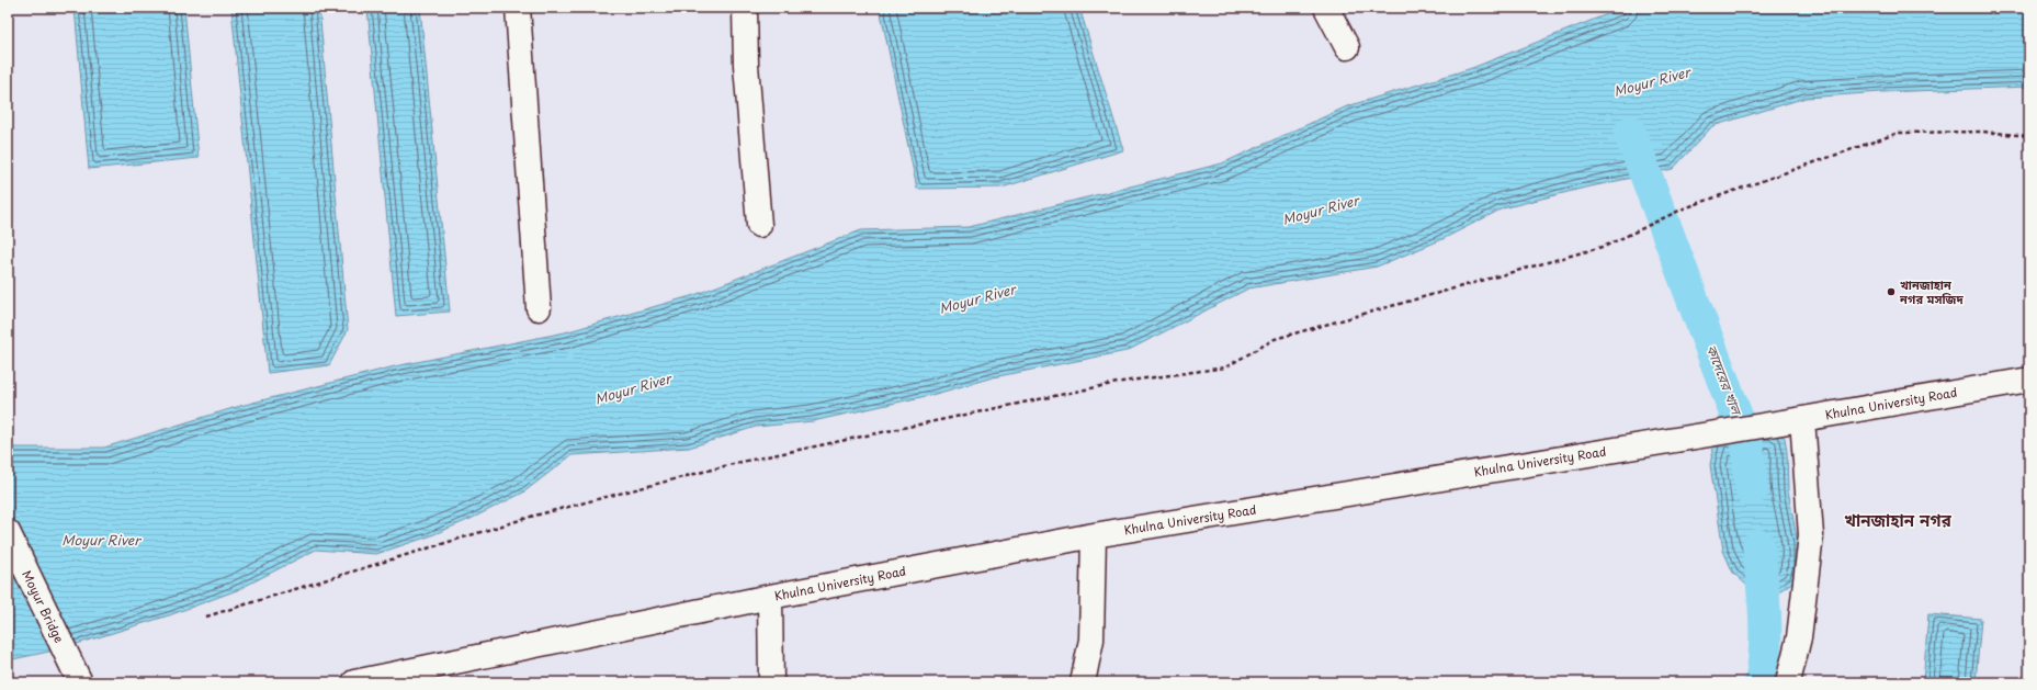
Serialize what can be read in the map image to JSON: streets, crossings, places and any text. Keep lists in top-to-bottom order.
{
  "streets": {
    "street": ["Khulna University Road", "Moyur Bridge"]
  },
  "districts": ["খানজাহান নগর"],
  "water": ["Moyur River", "কাদেরের খাল"],
  "places": ["খানজাহান নগর মসজিদ"]
}
